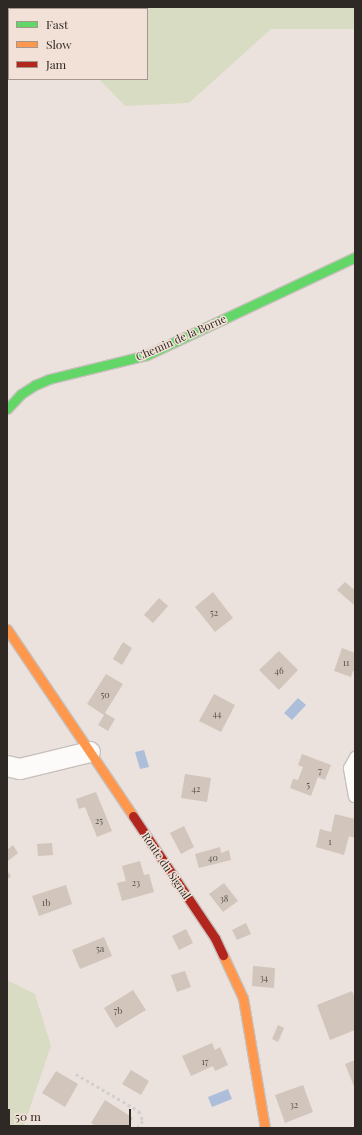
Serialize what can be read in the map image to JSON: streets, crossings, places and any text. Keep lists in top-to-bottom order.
{
  "streets": {
    "street": ["Chemin de la Borne", "Route du Signal"]
  },
  "house_numbers": [
    "52",
    "11",
    "46",
    "50",
    "44",
    "7",
    "5",
    "42",
    "25",
    "1",
    "40",
    "23",
    "38",
    "1b",
    "5a",
    "34",
    "7b",
    "17",
    "32"
  ],
  "legend": ["Fast", "Slow", "Jam"],
  "scale_bar": "50 m"
}
